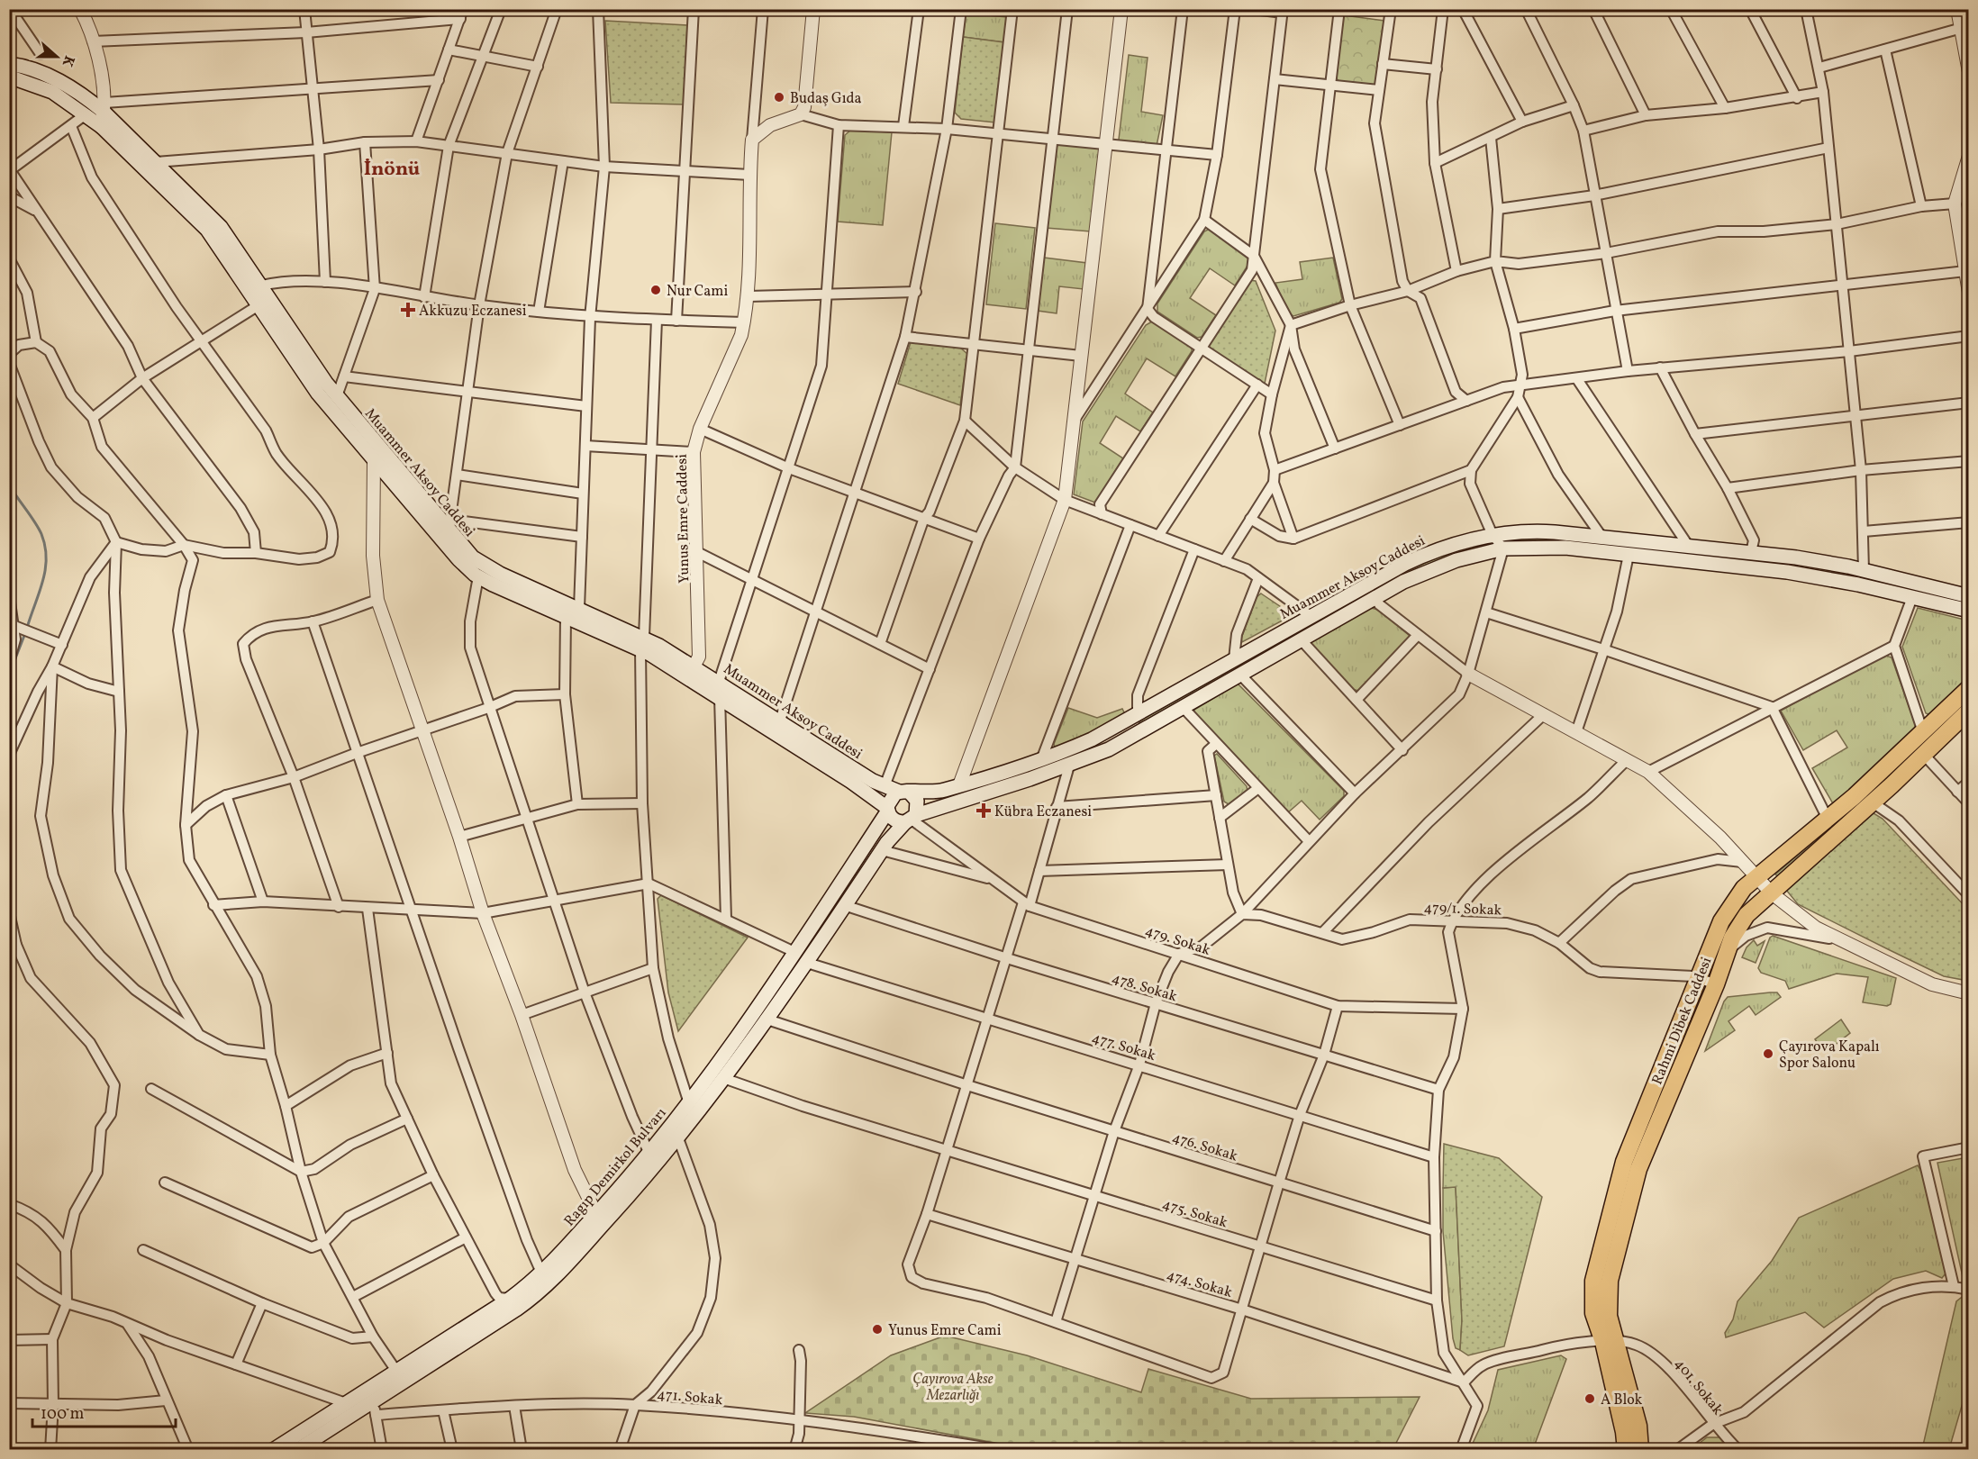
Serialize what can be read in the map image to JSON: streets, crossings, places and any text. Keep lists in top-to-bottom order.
{
  "streets": {
    "main road": ["Muammer Aksoy Caddesi", "Rahmi Dibek Caddesi", "Ragıp Demirkol Bulvarı"],
    "street": [
      "Yunus Emre Caddesi",
      "479/1. Sokak",
      "479. Sokak",
      "478. Sokak",
      "477. Sokak",
      "476. Sokak",
      "475. Sokak",
      "474. Sokak",
      "401. Sokak",
      "471. Sokak"
    ]
  },
  "crossings": [
    ["Muammer Aksoy Caddesi", "Yunus Emre Caddesi"],
    ["Muammer Aksoy Caddesi", "479. Sokak"],
    ["Muammer Aksoy Caddesi", "Ragıp Demirkol Bulvarı"],
    ["479/1. Sokak", "Rahmi Dibek Caddesi"],
    ["479. Sokak", "Ragıp Demirkol Bulvarı"],
    ["478. Sokak", "Ragıp Demirkol Bulvarı"],
    ["Rahmi Dibek Caddesi", "401. Sokak"],
    ["477. Sokak", "Ragıp Demirkol Bulvarı"],
    ["476. Sokak", "Ragıp Demirkol Bulvarı"],
    ["Ragıp Demirkol Bulvarı", "475. Sokak"],
    ["Ragıp Demirkol Bulvarı", "471. Sokak"],
    ["474. Sokak", "401. Sokak"]
  ],
  "districts": ["İnönü"],
  "parks": ["Çayırova Akse Mezarlığı"],
  "places": {
    "other": [
      "Budaş Gıda",
      "Nur Cami",
      "Çayırova Kapalı Spor Salonu",
      "Yunus Emre Cami",
      "A Blok"
    ],
    "health": ["Akkuzu Eczanesi", "Kübra Eczanesi"]
  },
  "scale_bar": "100 m",
  "north": "right"
}
